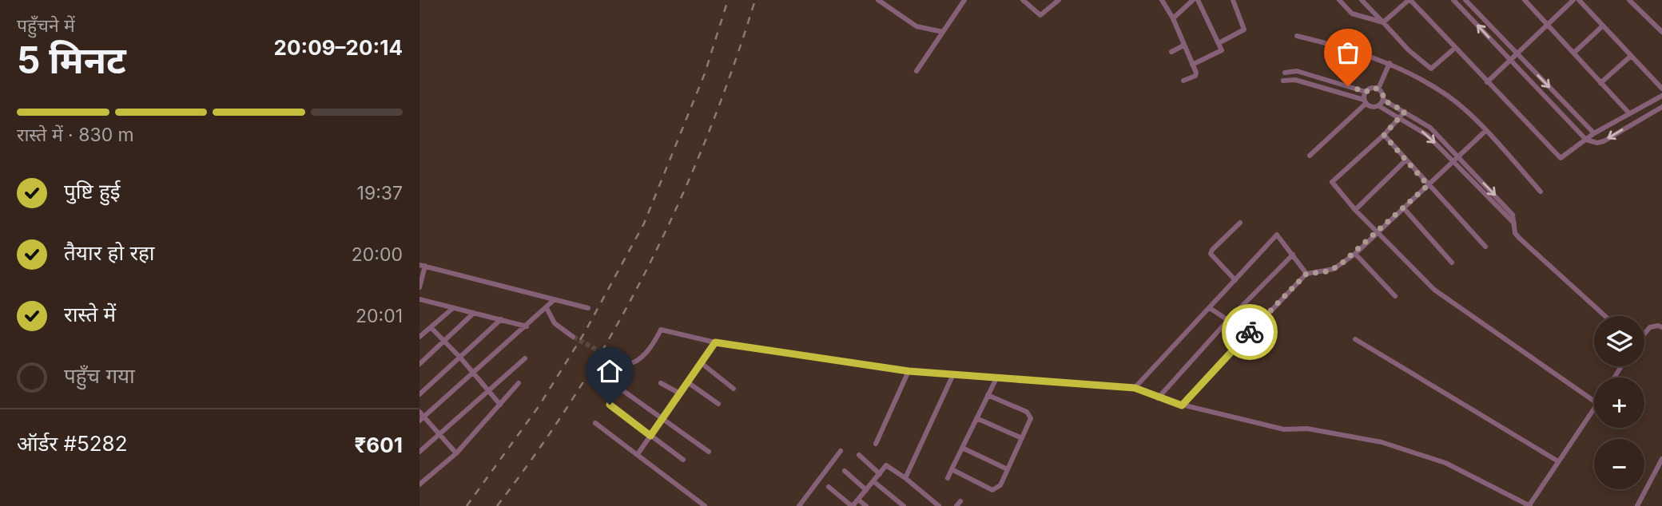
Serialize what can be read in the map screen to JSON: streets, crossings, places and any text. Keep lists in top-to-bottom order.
{
  "page": {
    "heading": ["5 मिनट", "पहुँचने में", "20:09–20:14"],
    "panel": ["ऑर्डर #5282", "₹601"],
    "bar": "रास्ते में · 830 m",
    "list": [
      ["पुष्टि हुई", "19:37"],
      ["तैयार हो रहा", "20:00"],
      ["रास्ते में", "20:01"],
      "पहुँच गया"
    ],
    "map_buttons": ["+", "−"]
  }
}
